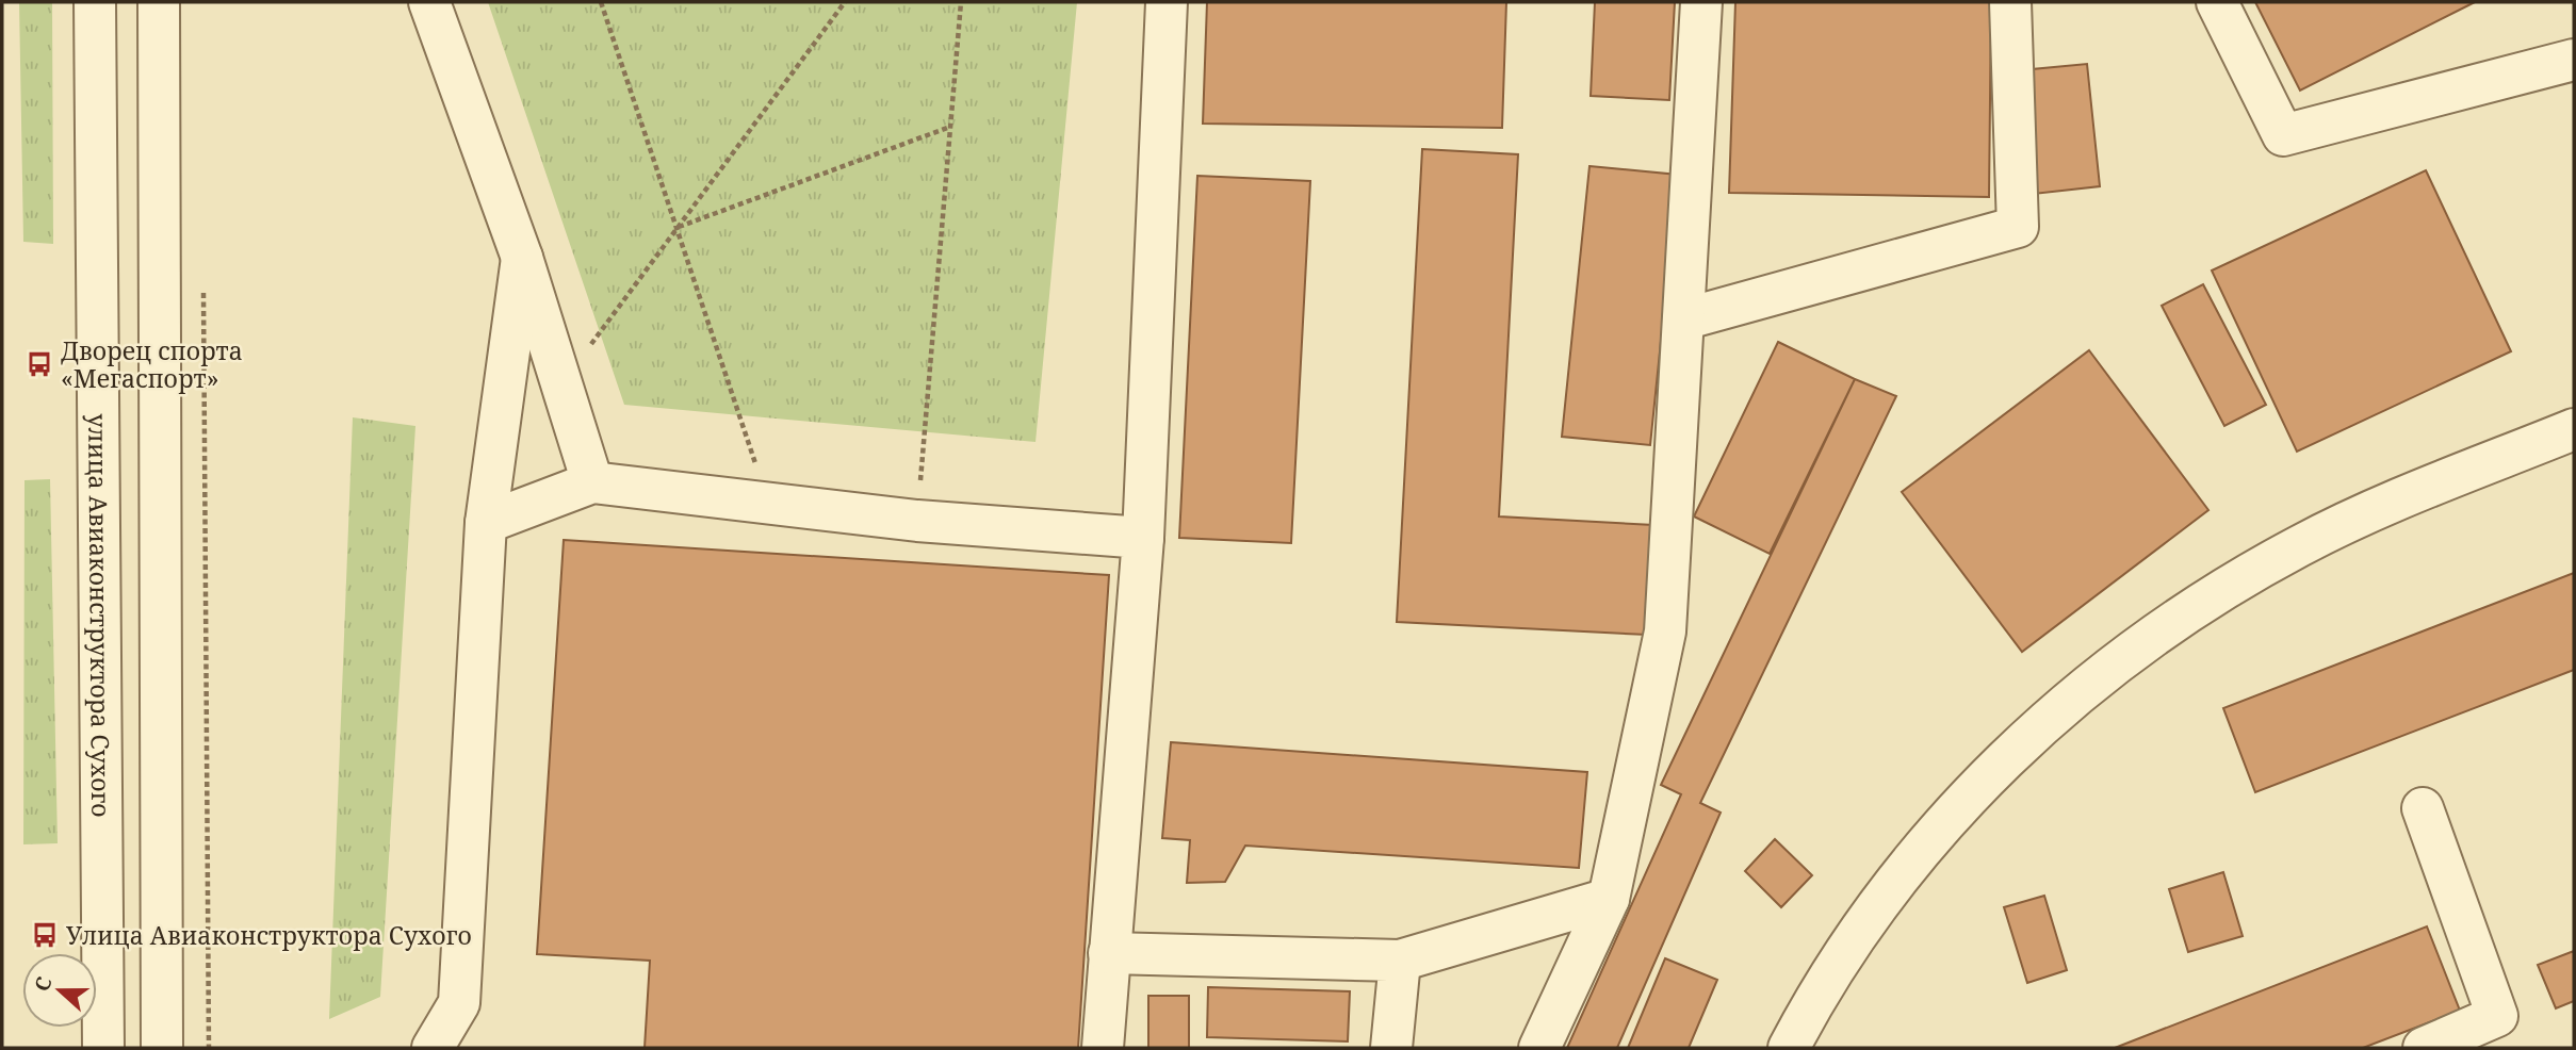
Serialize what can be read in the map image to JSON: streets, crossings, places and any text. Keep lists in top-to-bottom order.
{
  "streets": {
    "street": ["улица Авиаконструктора Сухого"]
  },
  "places": {
    "bus stop": ["Дворец спорта «Мегаспорт»", "Улица Авиаконструктора Сухого"]
  },
  "north": "left"
}
